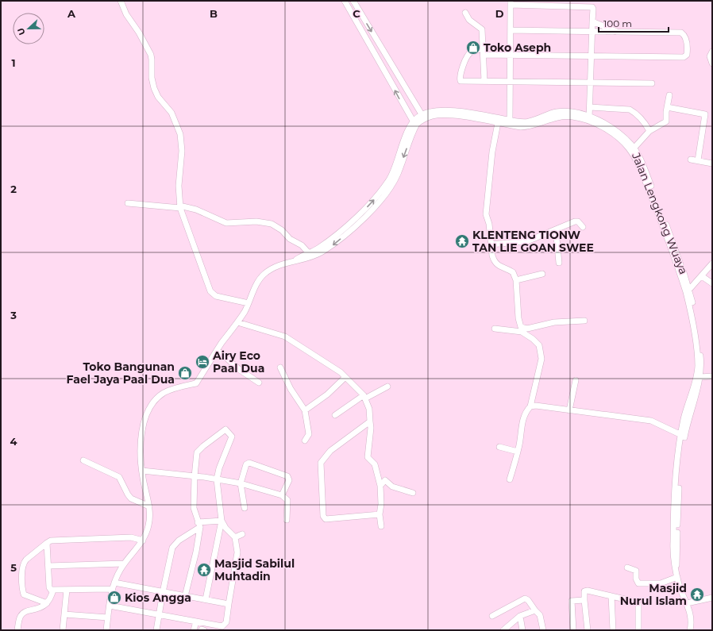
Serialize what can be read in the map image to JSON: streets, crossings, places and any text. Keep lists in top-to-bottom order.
{
  "streets": {
    "street": ["Jalan Lengkong Wuaya"]
  },
  "places": {
    "shop": ["Toko Aseph", "Toko Bangunan Fael Jaya Paal Dua", "Kios Angga"],
    "temple": ["KLENTENG TIONW TAN LIE GOAN SWEE", "Masjid Sabilul Muhtadin", "Masjid Nurul Islam"],
    "hotel": ["Airy Eco Paal Dua"]
  },
  "scale_bar": "100 m",
  "north": "left",
  "grid": {
    "columns": [
      "A",
      "B",
      "C",
      "D"
    ],
    "rows": [
      "1",
      "2",
      "3",
      "4",
      "5"
    ]
  }
}
